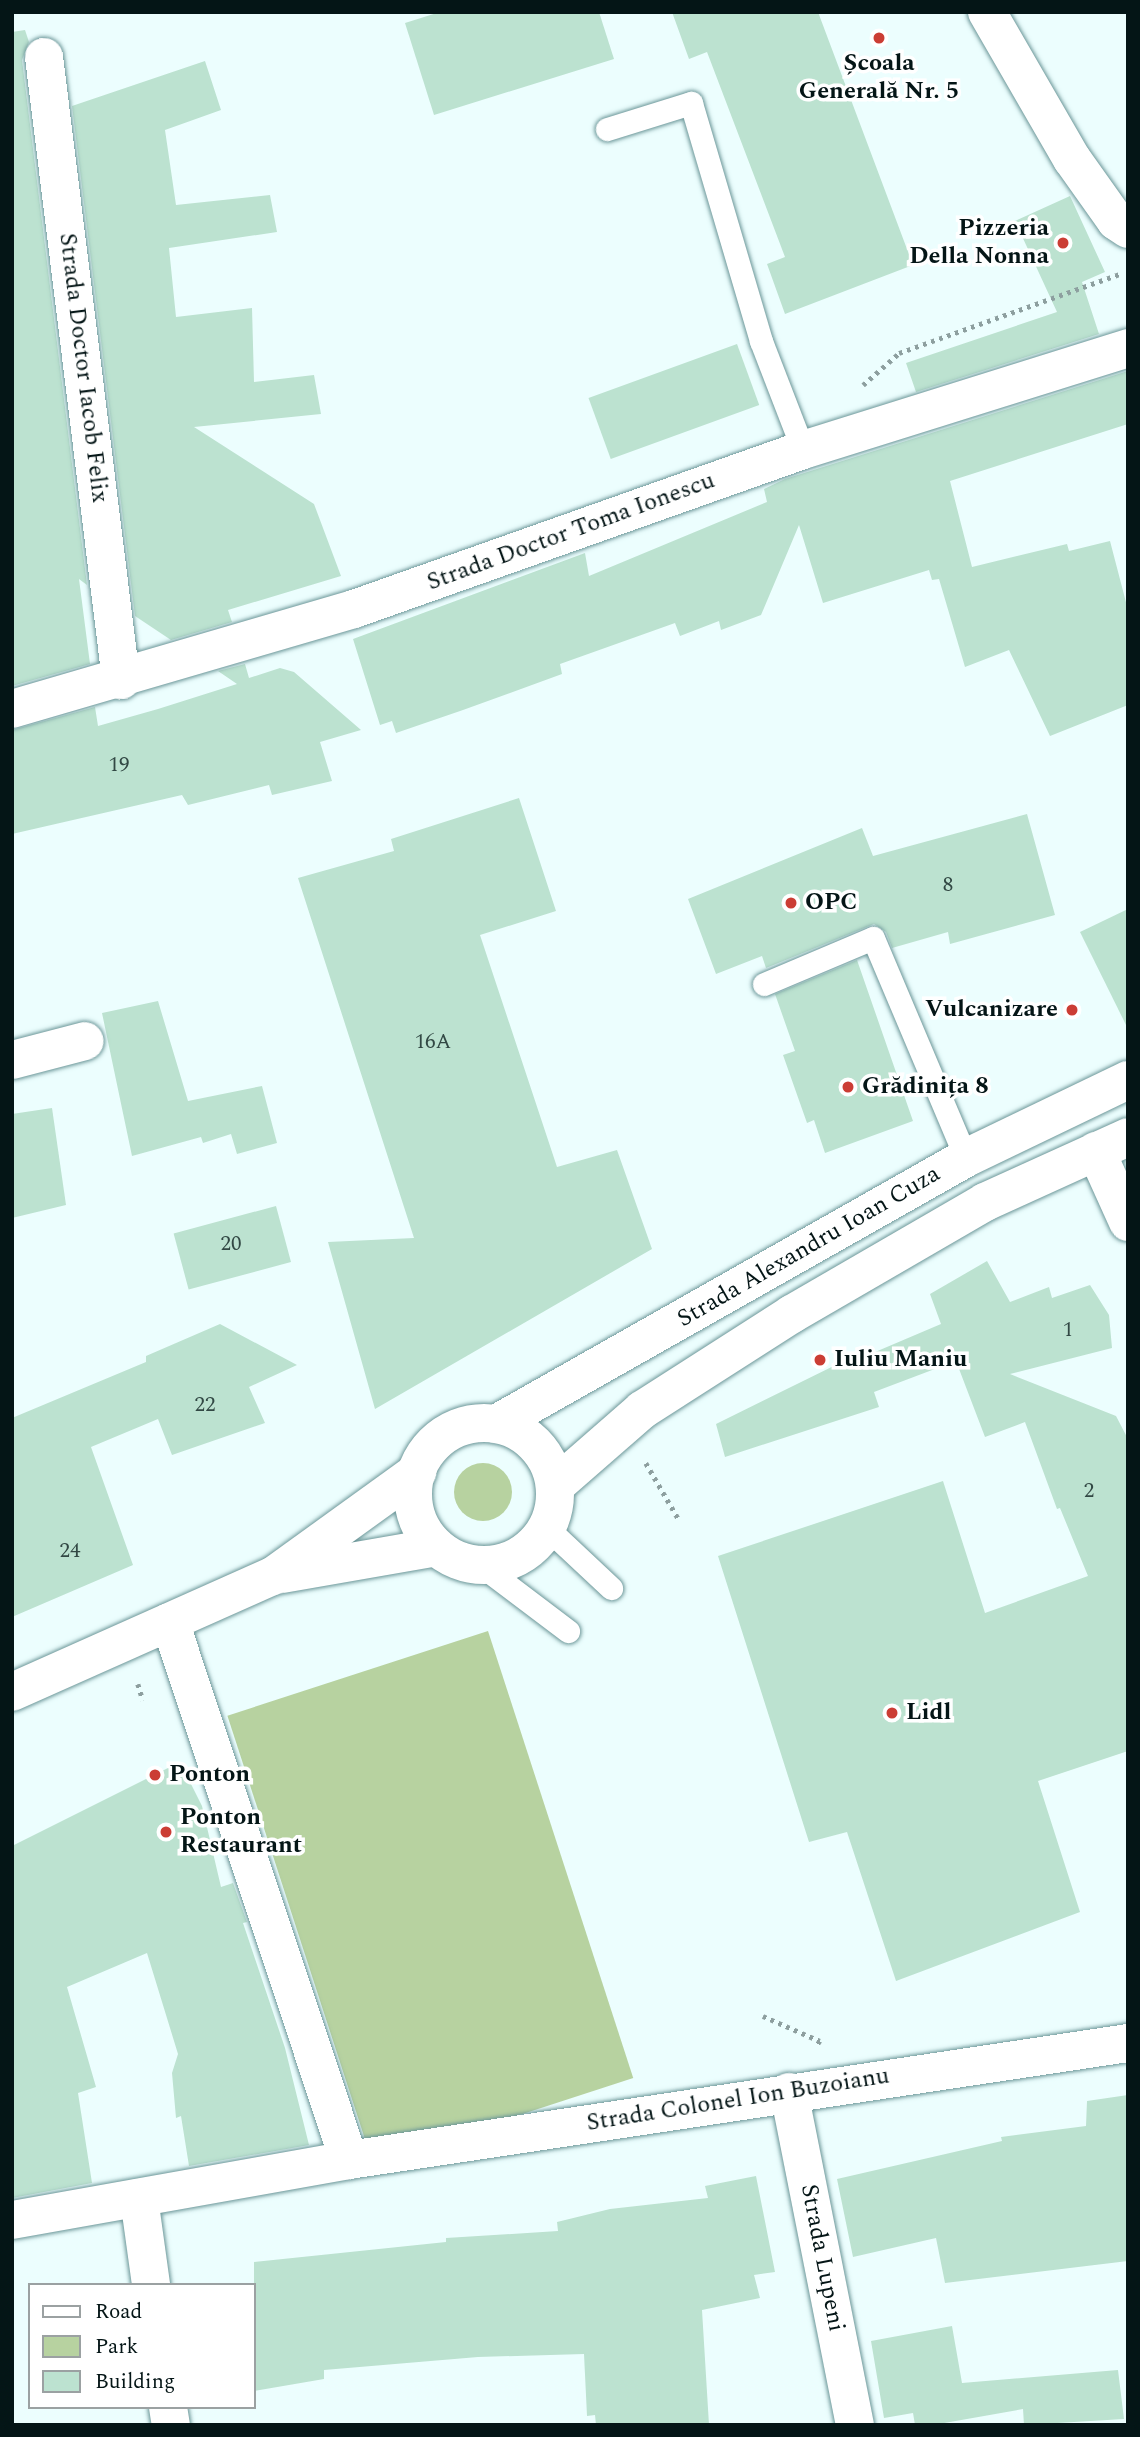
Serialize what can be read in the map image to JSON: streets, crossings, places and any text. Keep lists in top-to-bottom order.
{
  "streets": {
    "street": [
      "Strada Doctor Iacob Felix",
      "Strada Doctor Toma Ionescu",
      "Strada Alexandru Ioan Cuza",
      "Strada Colonel Ion Buzoianu",
      "Strada Lupeni"
    ]
  },
  "crossings": [
    ["Strada Doctor Iacob Felix", "Strada Doctor Toma Ionescu"],
    ["Strada Colonel Ion Buzoianu", "Strada Lupeni"]
  ],
  "places": [
    "Școala Generală Nr. 5",
    "Pizzeria Della Nonna",
    "OPC",
    "Vulcanizare",
    "Grădinița 8",
    "Iuliu Maniu",
    "Lidl",
    "Ponton",
    "Ponton Restaurant"
  ],
  "house_numbers": [
    "19",
    "8",
    "16A",
    "20",
    "1",
    "22",
    "2",
    "24"
  ],
  "legend": ["Road", "Park", "Building"]
}
